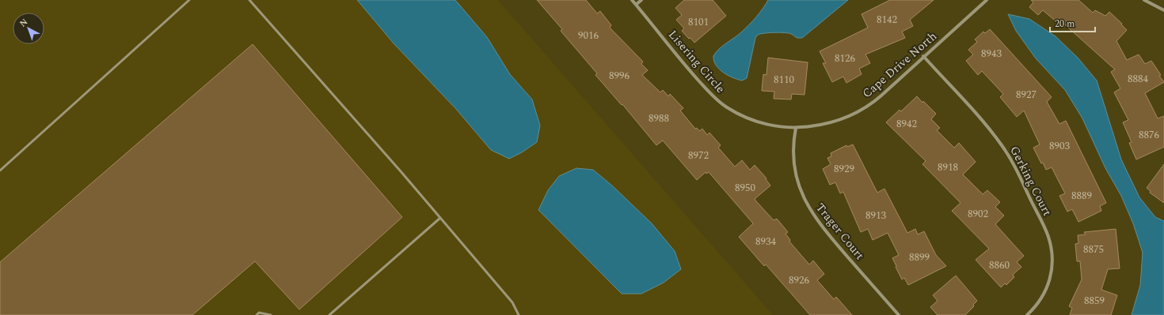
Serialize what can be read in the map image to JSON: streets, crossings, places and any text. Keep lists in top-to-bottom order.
{
  "streets": {
    "street": [
      "Lisering Circle",
      "Cape Drive North",
      "Gerking Court",
      "Trager Court"
    ]
  },
  "crossings": [
    ["Lisering Circle", "Cape Drive North"],
    ["Lisering Circle", "Trager Court"],
    ["Cape Drive North", "Gerking Court"],
    ["Cape Drive North", "Trager Court"]
  ],
  "house_numbers": [
    "8142",
    "8101",
    "9016",
    "8943",
    "8126",
    "8996",
    "8884",
    "8110",
    "8927",
    "8988",
    "8942",
    "8876",
    "8903",
    "8972",
    "8918",
    "8929",
    "8950",
    "8889",
    "8902",
    "8913",
    "8934",
    "8875",
    "8899",
    "8860",
    "8926",
    "8859"
  ],
  "scale_bar": "20 m",
  "north": "top left"
}
